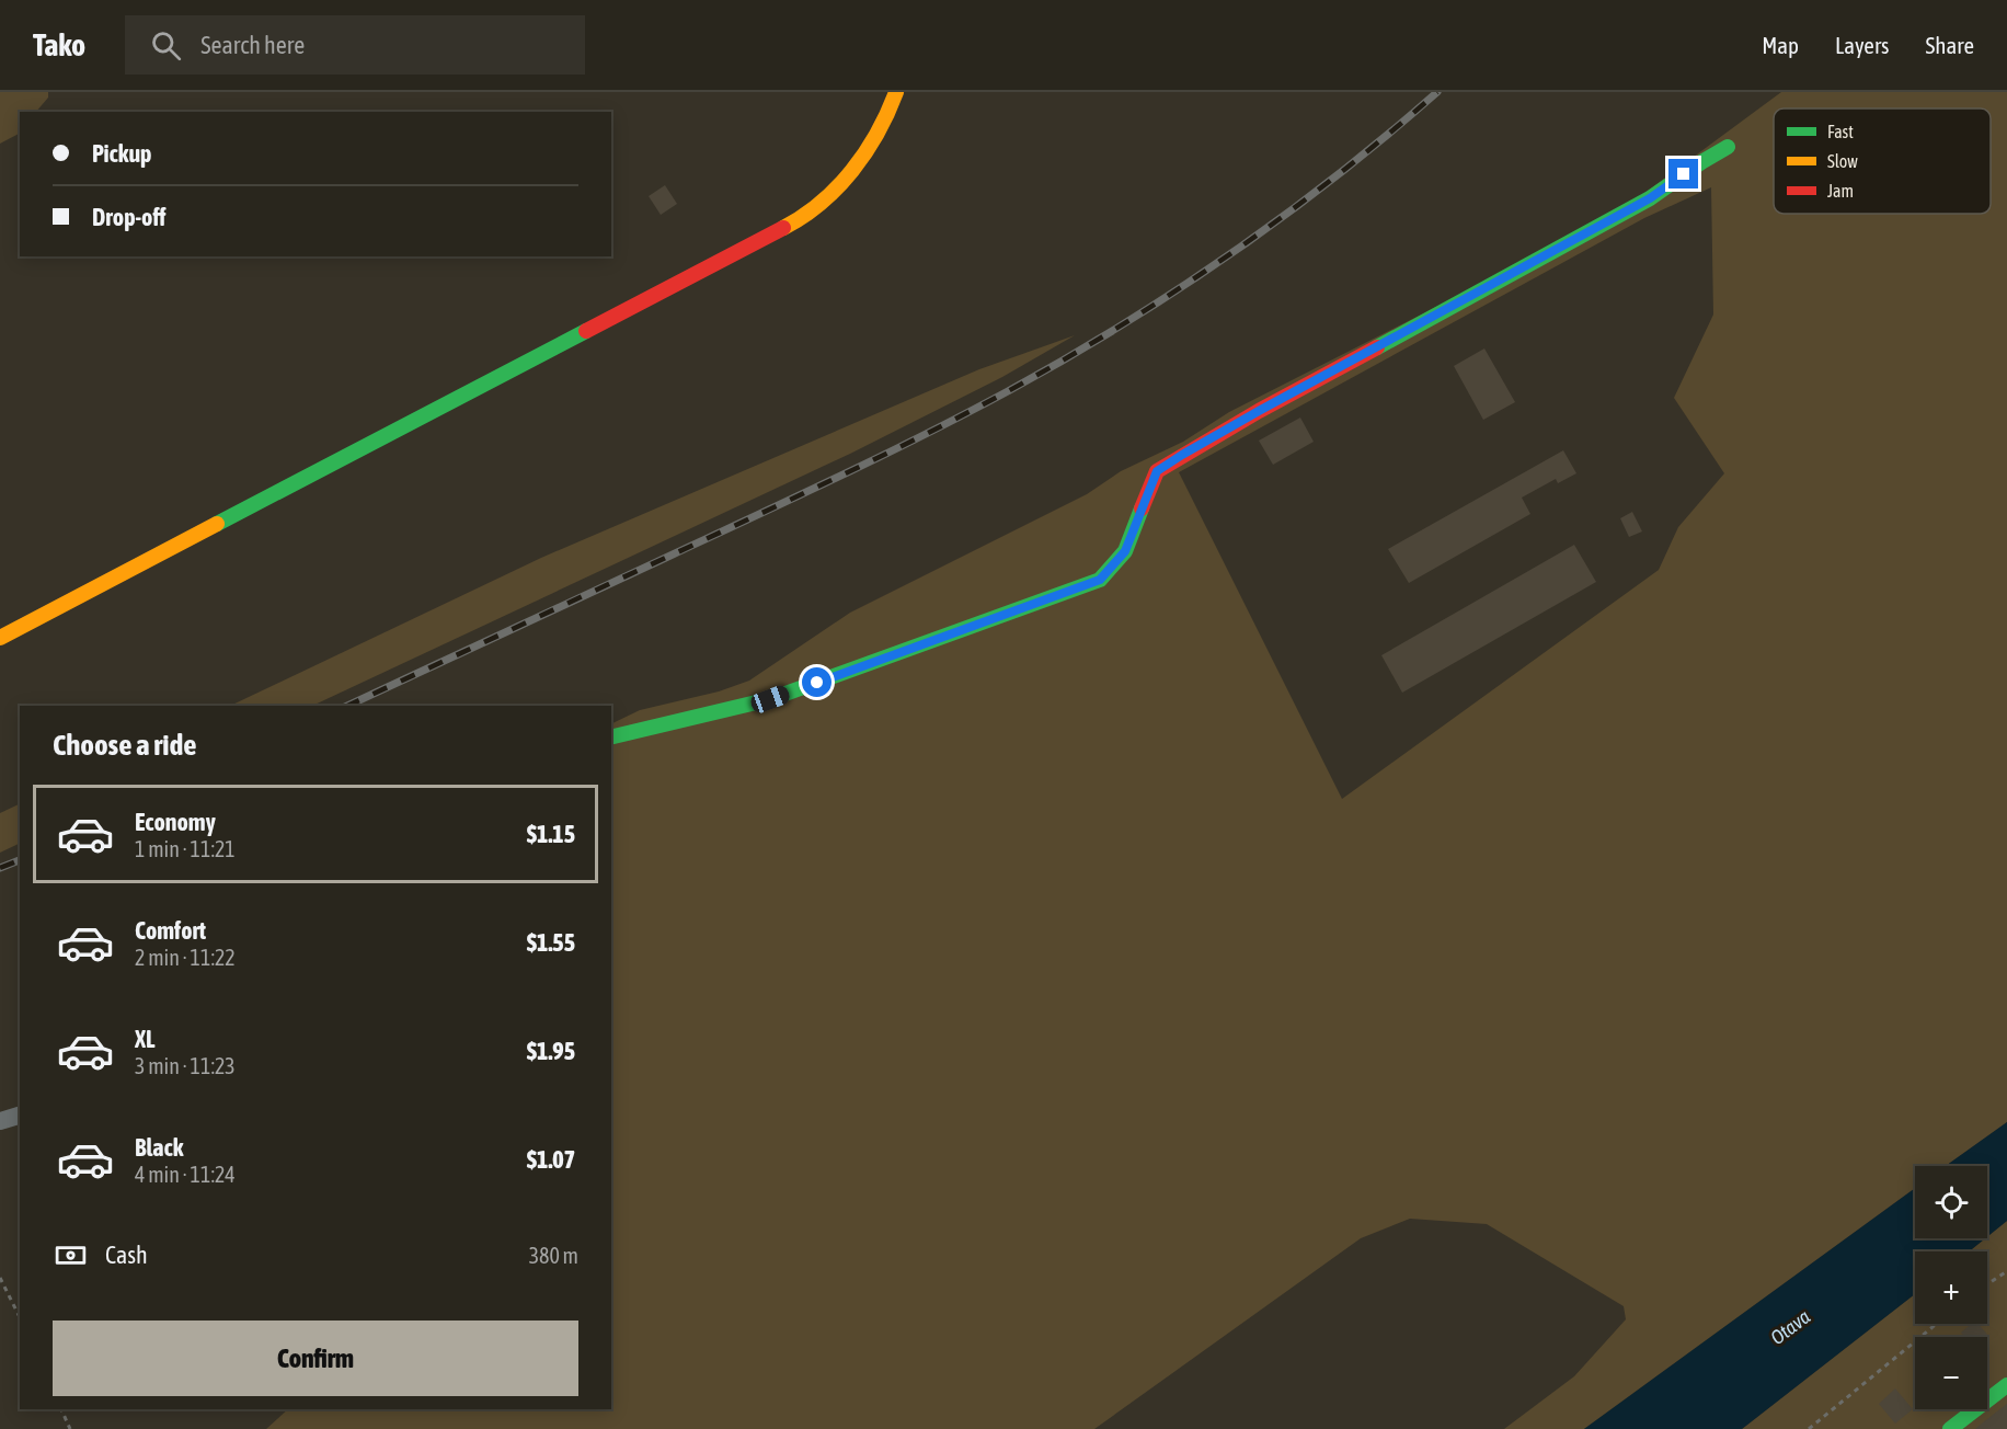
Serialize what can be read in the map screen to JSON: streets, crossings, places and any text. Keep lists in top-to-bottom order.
{
  "water": ["Otava"],
  "legend": ["Fast", "Slow", "Jam"],
  "page": {
    "header": "Tako",
    "search": "Search here",
    "nav": ["Map", "Layers", "Share"],
    "banner": ["Pickup", "Drop-off"],
    "heading": "Choose a ride",
    "list": [
      {
        "name": "Economy",
        "note": "1 min · 11:21",
        "value": "$1.15"
      },
      {
        "name": "Comfort",
        "note": "2 min · 11:22",
        "value": "$1.55"
      },
      {
        "name": "XL",
        "note": "3 min · 11:23",
        "value": "$1.95"
      },
      {
        "name": "Black",
        "note": "4 min · 11:24",
        "value": "$1.07"
      }
    ],
    "map_buttons": ["+", "−"],
    "pay": ["Cash", "380 m"],
    "buttons": "Confirm"
  }
}
